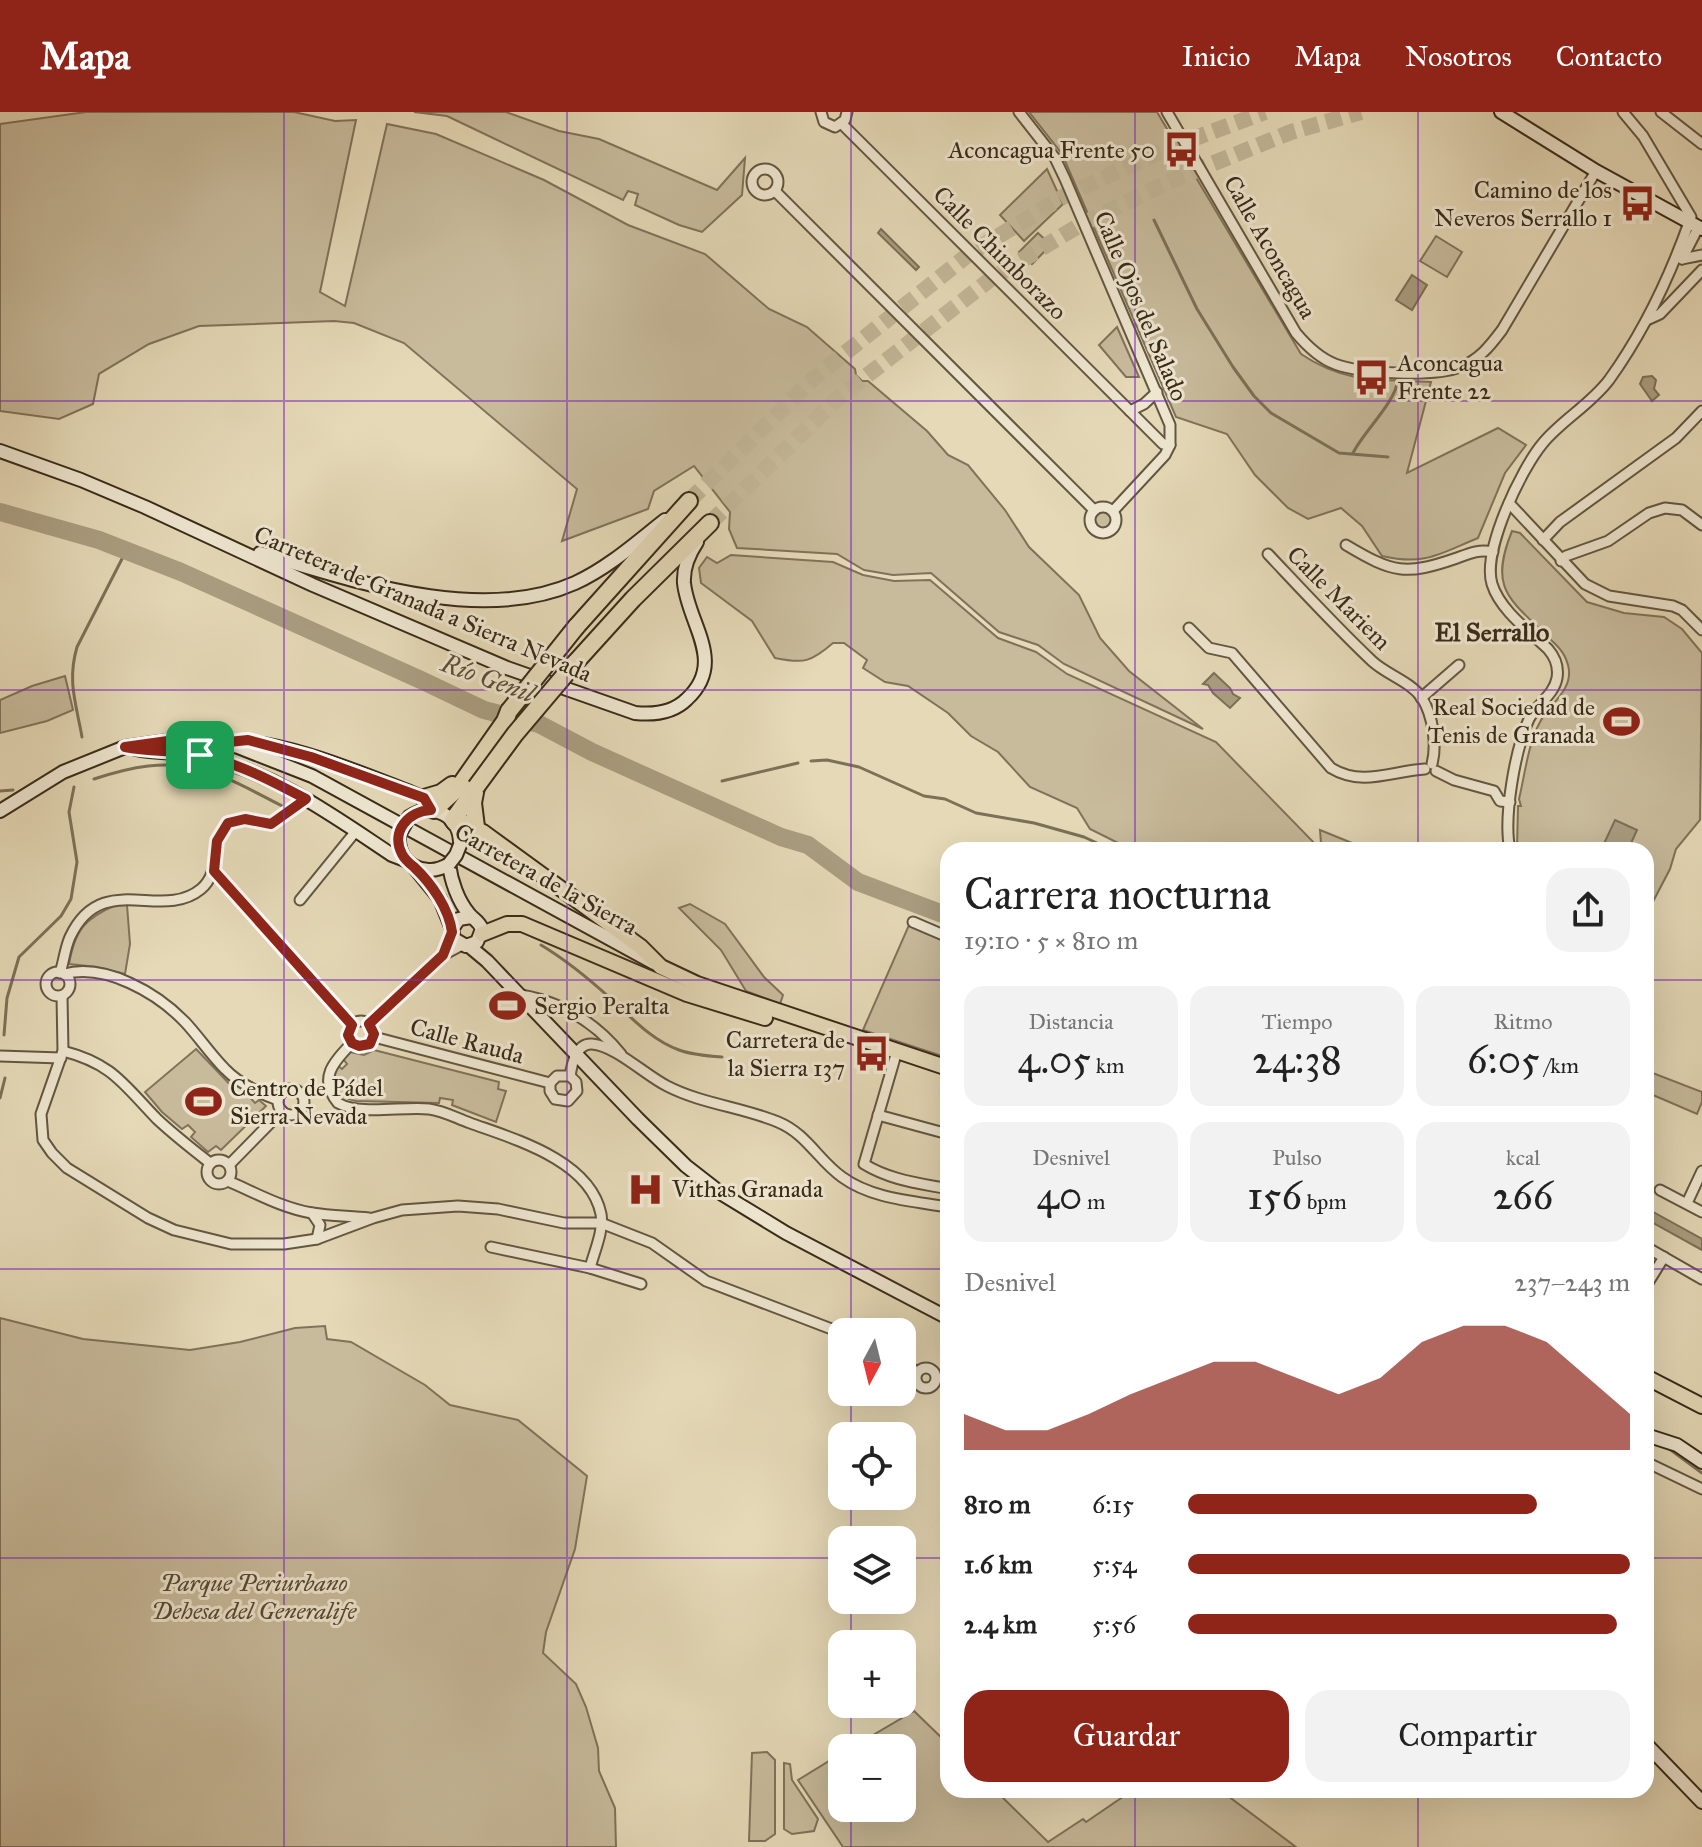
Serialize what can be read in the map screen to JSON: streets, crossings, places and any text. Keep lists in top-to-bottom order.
{
  "streets": {
    "main road": ["Carretera de la Sierra"],
    "street": [
      "Calle Aconcagua",
      "Calle Chimborazo",
      "Calle Ojos del Salado",
      "Calle Mariem",
      "Carretera de Granada a Sierra Nevada",
      "Calle Rauda"
    ]
  },
  "crossings": [
    ["Calle Chimborazo", "Calle Ojos del Salado"]
  ],
  "districts": ["El Serrallo"],
  "water": ["Río Genil"],
  "parks": ["Parque Periurbano Dehesa del Generalife"],
  "places": {
    "bus stop": [
      "Aconcagua Frente 50",
      "Camino de los Neveros Serrallo 1",
      "Aconcagua Frente 22",
      "Carretera de la Sierra 137"
    ],
    "sports": ["Real Sociedad de Tenis de Granada", "Sergio Peralta", "Centro de Pádel Sierra Nevada"],
    "hospital": ["Vithas Granada"]
  },
  "north": "bottom",
  "page": {
    "header": "Mapa",
    "nav": [
      "Inicio",
      "Mapa",
      "Nosotros",
      "Contacto"
    ],
    "heading": ["Carrera nocturna", "19:10 · 5 × 810 m"],
    "stats": [
      ["Distancia", "4.05 km"],
      ["Tiempo", "24:38"],
      ["Ritmo", "6:05 /km"],
      ["Desnivel", "40 m"],
      ["Pulso", "156 bpm"],
      ["kcal", "266"]
    ],
    "chart": ["Desnivel", "237–243 m"],
    "map_buttons": ["+", "−"],
    "list": [
      {
        "name": "810 m",
        "note": "6:15"
      },
      {
        "name": "1.6 km",
        "note": "5:54"
      },
      {
        "name": "2.4 km",
        "note": "5:56"
      }
    ],
    "buttons": ["Guardar", "Compartir"]
  }
}
